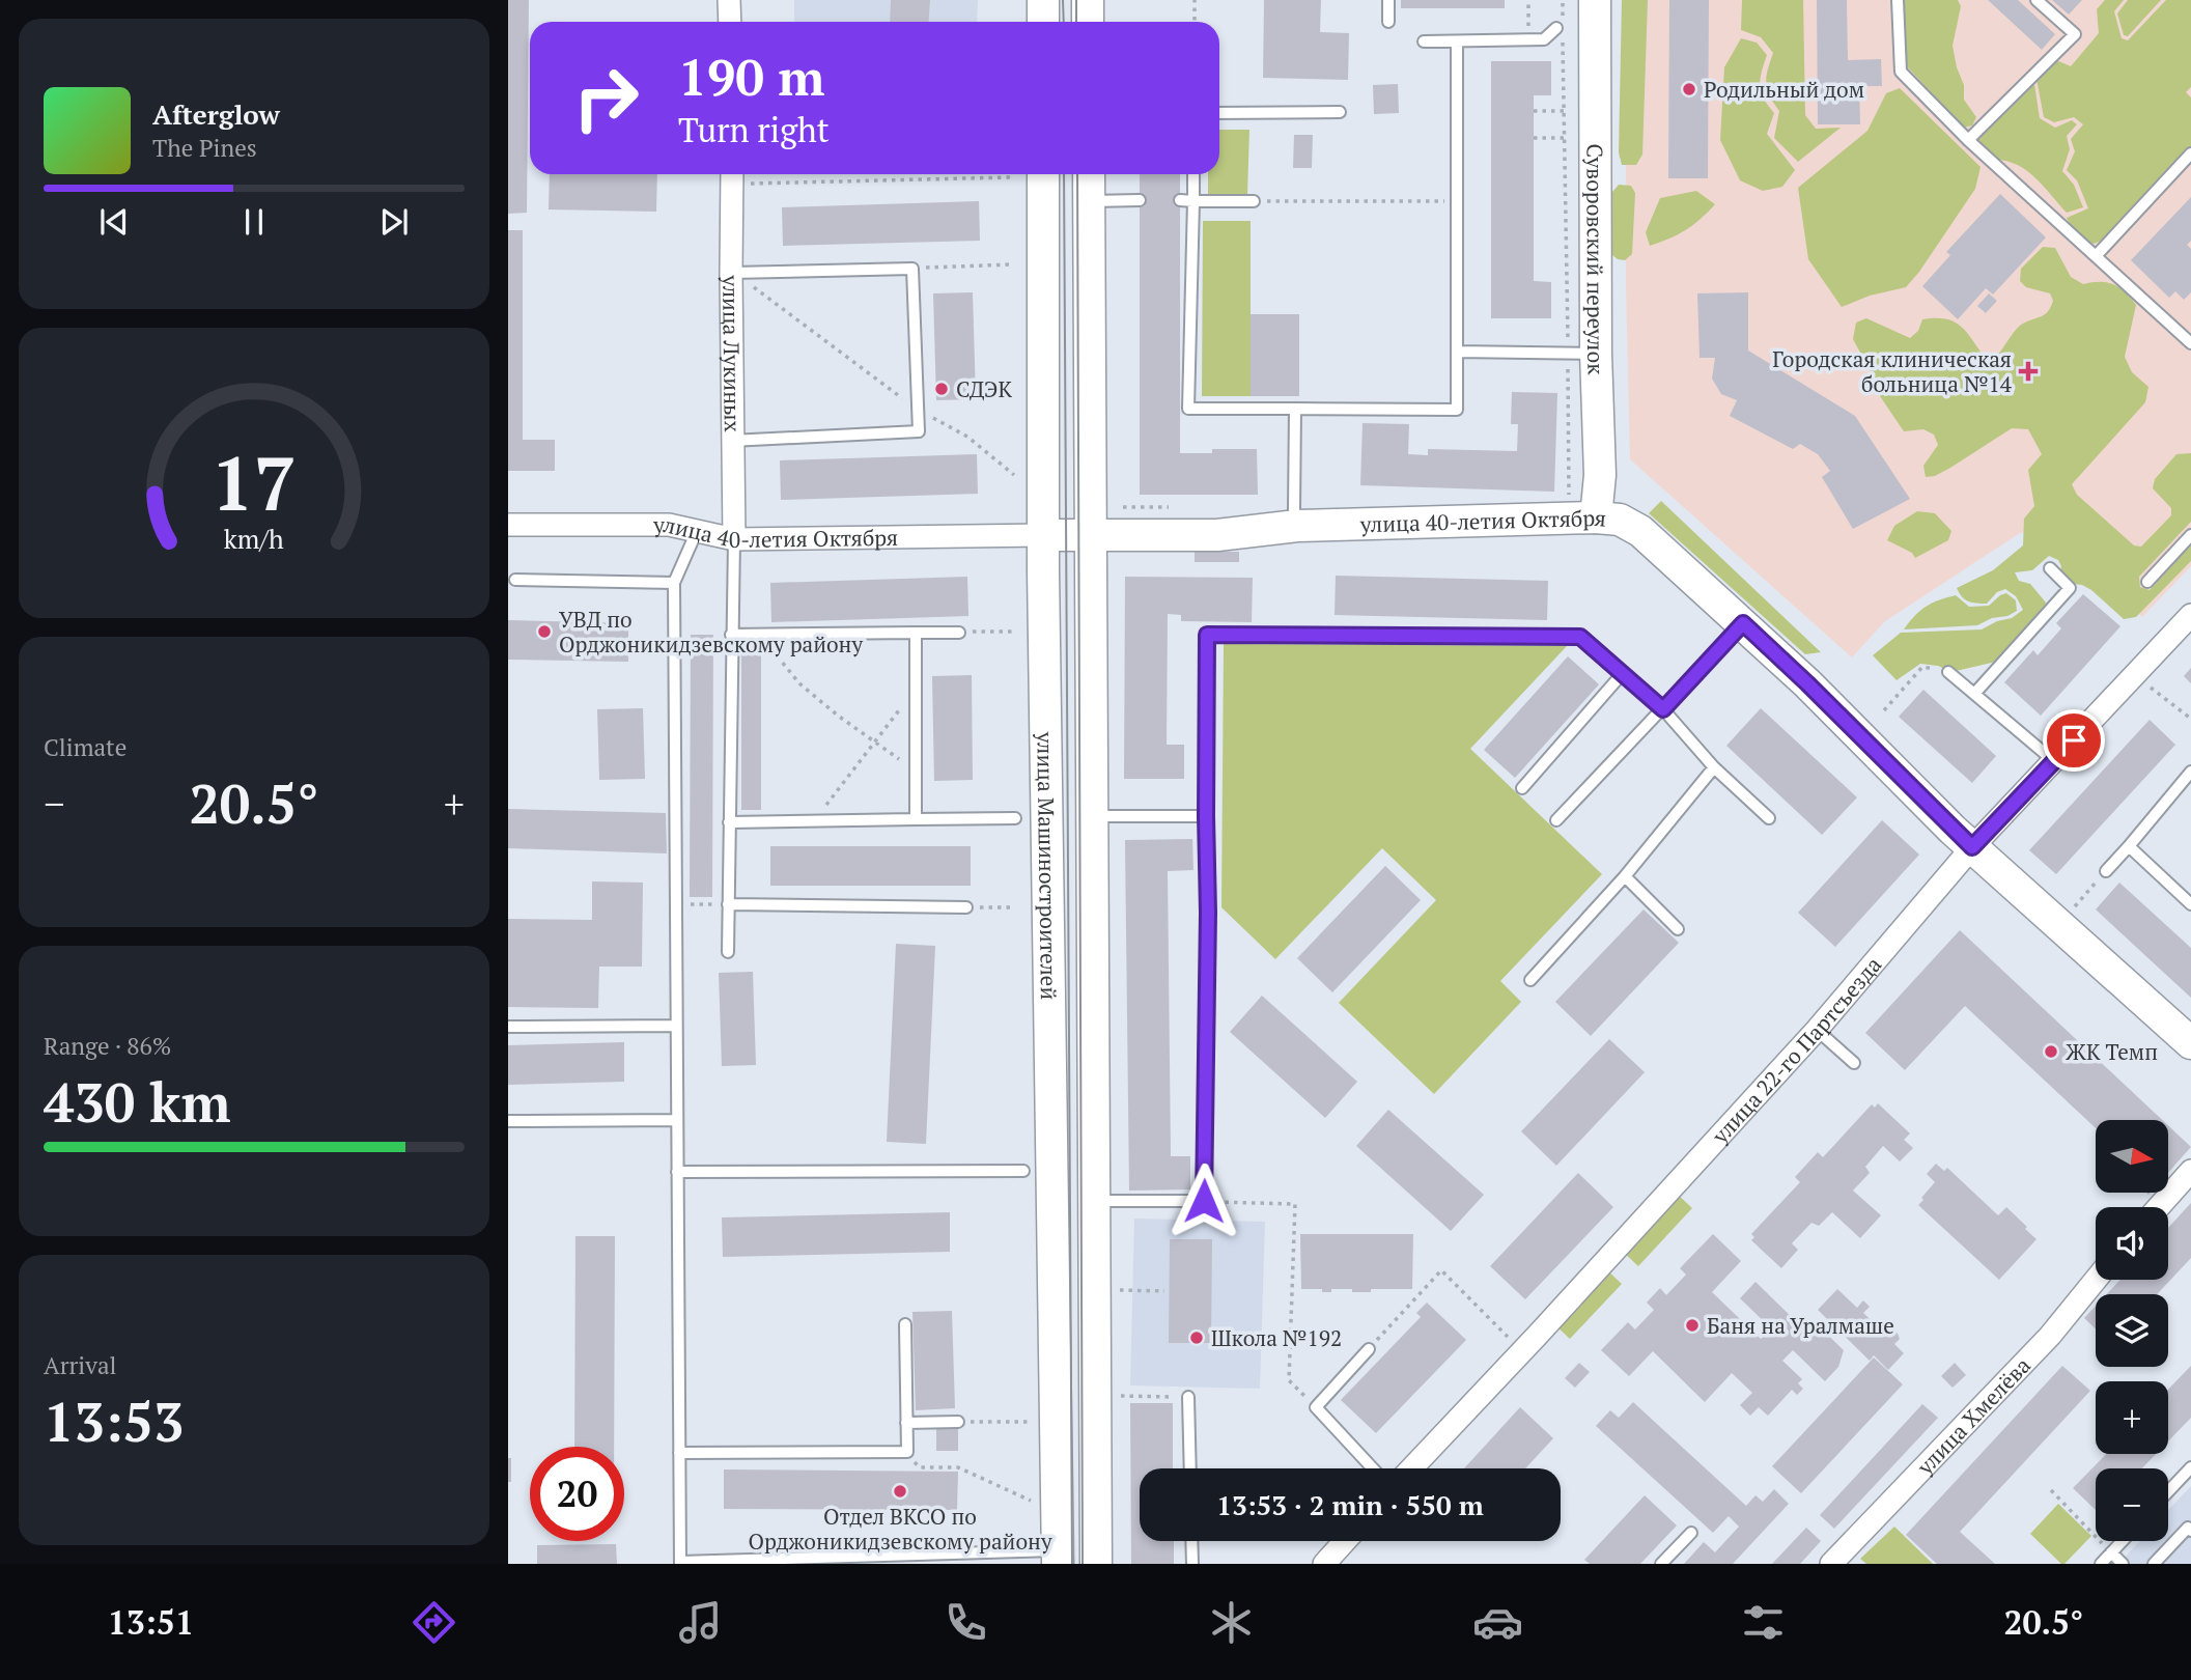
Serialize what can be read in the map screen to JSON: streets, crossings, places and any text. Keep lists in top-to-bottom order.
{
  "streets": {
    "main road": ["Суворовский переулок", "улица 40-летия Октября", "улица Машиностроителей"],
    "street": ["улица Лукиных", "улица 22-го Партсъезда", "улица Хмелёва"]
  },
  "crossings": [
    ["Суворовский переулок", "улица 40-летия Октября"],
    ["улица Лукиных", "улица 40-летия Октября"],
    ["улица 40-летия Октября", "улица Машиностроителей"],
    ["улица 40-летия Октября", "улица 22-го Партсъезда"]
  ],
  "places": {
    "other": [
      "Родильный дом",
      "СДЭК",
      "УВД по Орджоникидзевскому району",
      "ЖК Темп",
      "Баня на Уралмаше",
      "Школа №192",
      "Отдел ВКСО по Орджоникидзевскому району"
    ],
    "health": ["Городская клиническая больница №14"]
  },
  "north": "right",
  "page": {
    "turn": ["190 m", "Turn right"],
    "song": ["Afterglow", "The Pines"],
    "tile": [
      "Climate",
      ["Range · 86%", "430 km"],
      ["Arrival", "13:53"]
    ],
    "heat": ["−", "20.5°", "+"],
    "map_buttons": ["+", "−"],
    "limit": "20",
    "trip": "13:53 · 2 min · 550 m",
    "tabs": ["13:51", "20.5°"],
    "gauge": ["17", "km/h"]
  }
}
